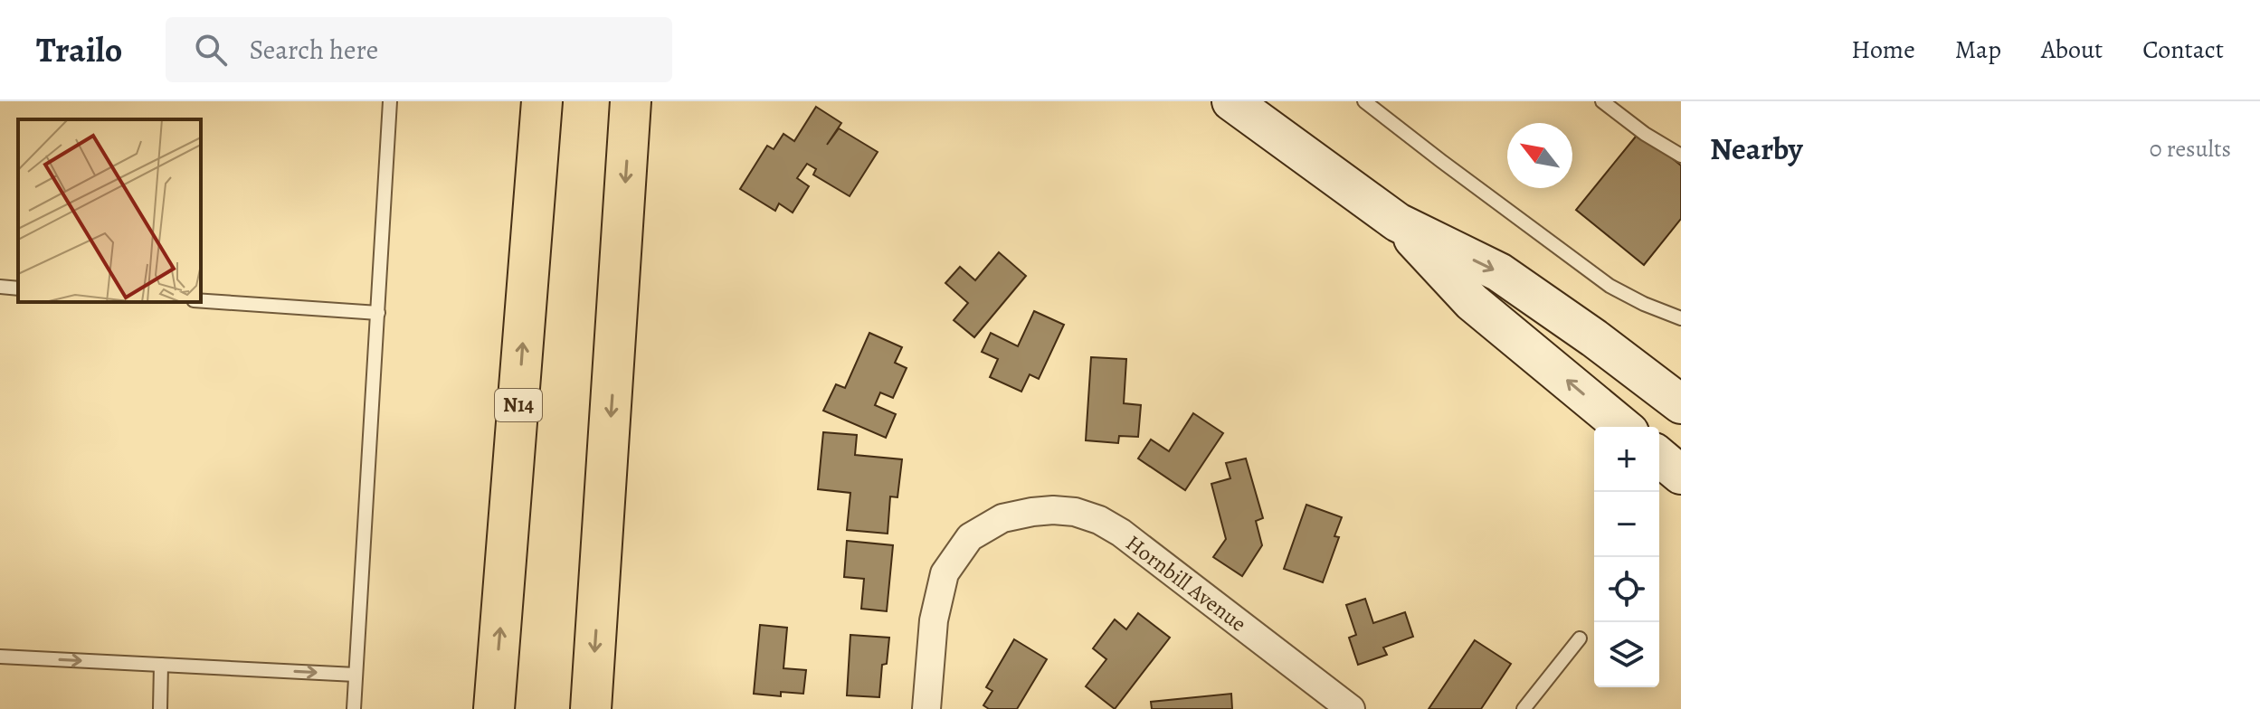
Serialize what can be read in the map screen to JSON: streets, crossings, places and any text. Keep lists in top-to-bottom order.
{
  "streets": {
    "highway": ["N14"],
    "street": ["Hornbill Avenue"]
  },
  "north": "top left",
  "page": {
    "header": "Trailo",
    "search": "Search here",
    "nav": [
      "Home",
      "Map",
      "About",
      "Contact"
    ],
    "heading": ["Nearby", "0 results"],
    "map_buttons": ["+", "−"]
  }
}
